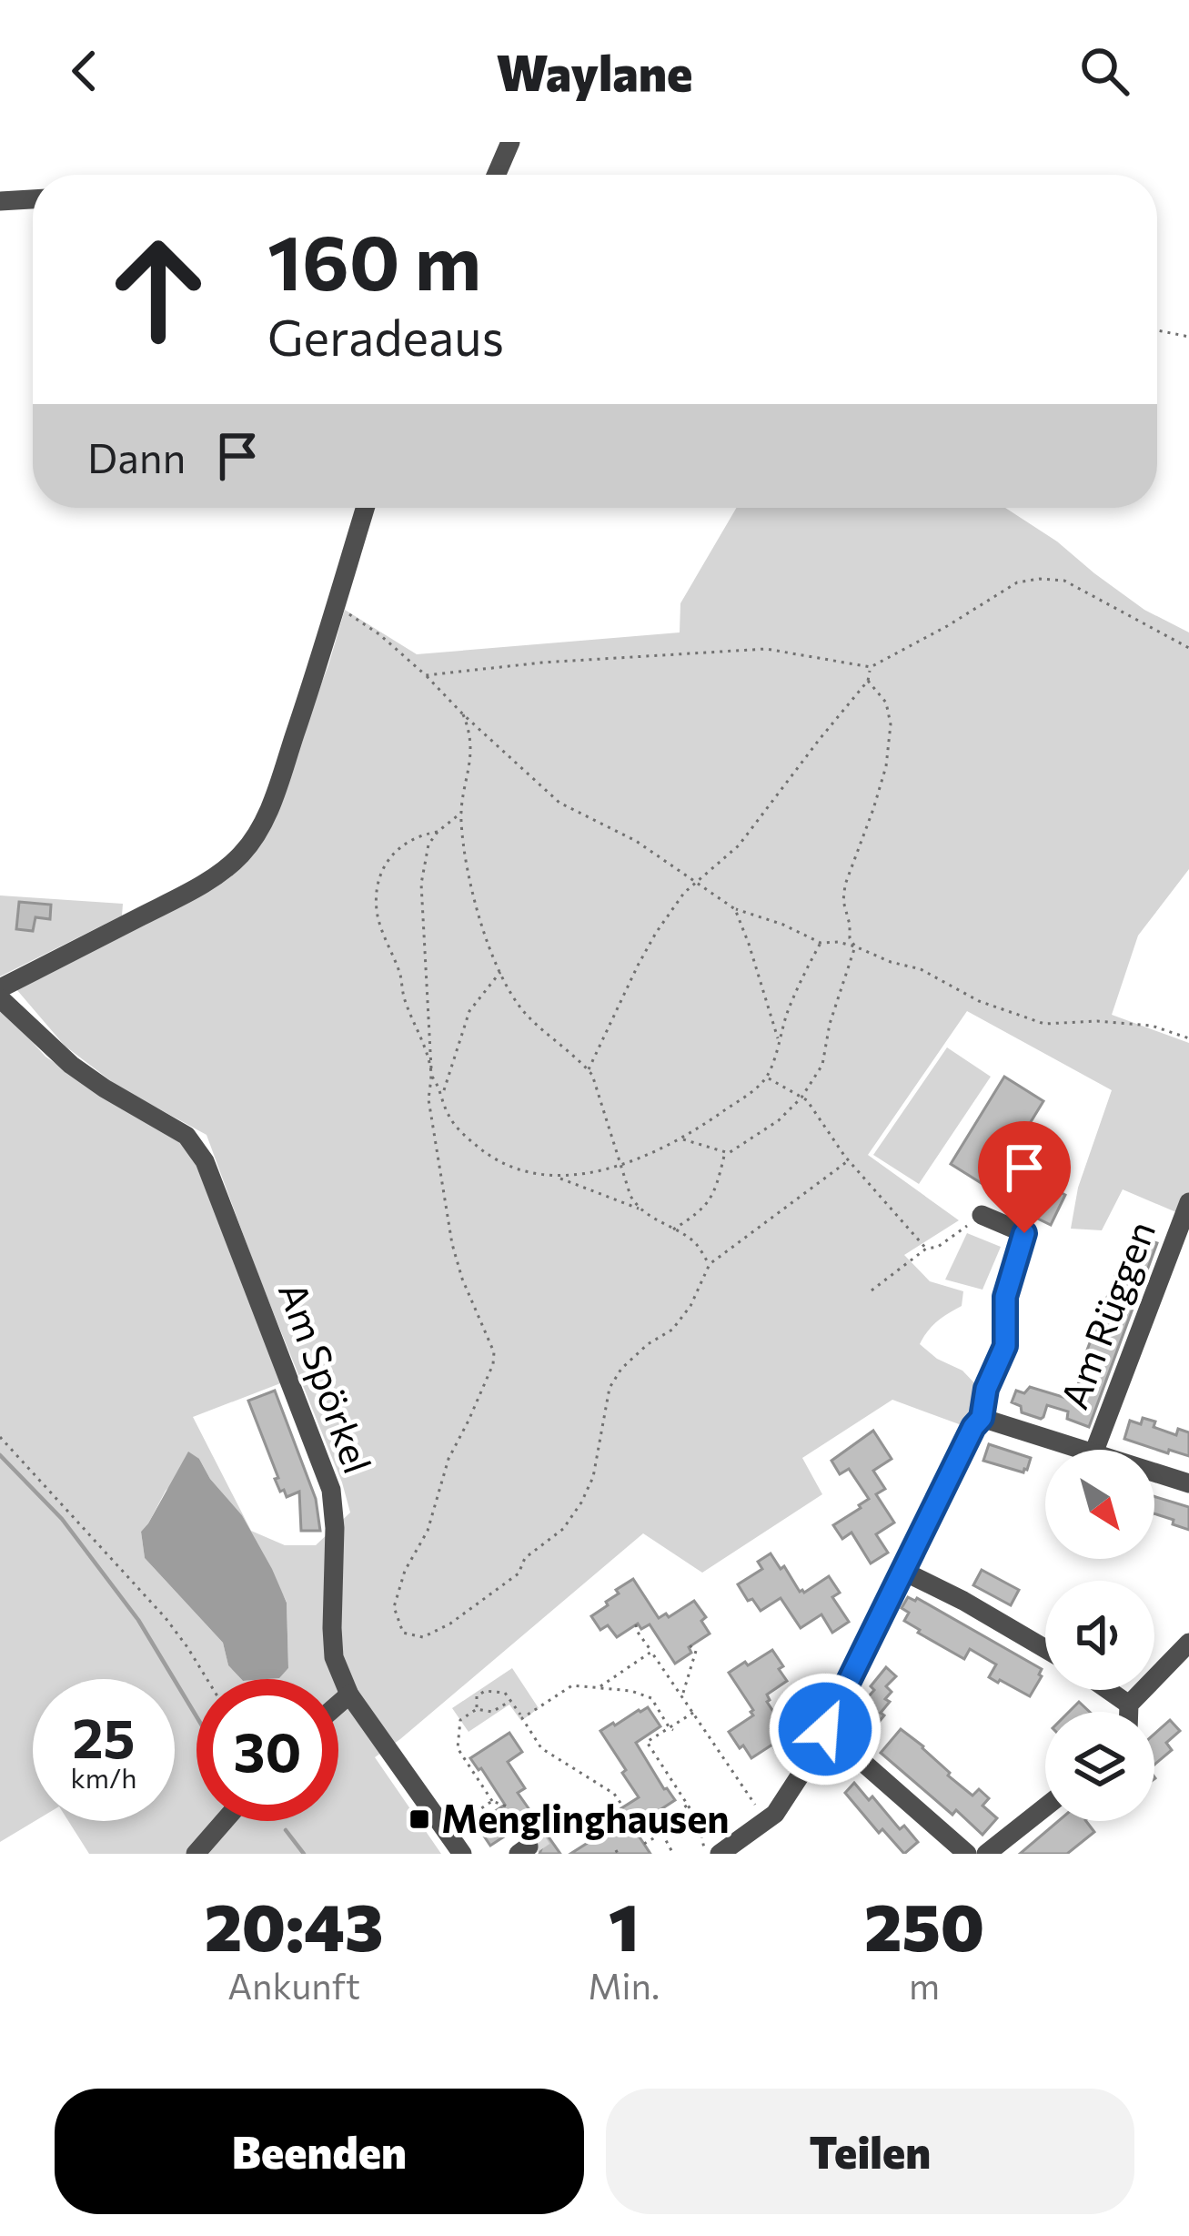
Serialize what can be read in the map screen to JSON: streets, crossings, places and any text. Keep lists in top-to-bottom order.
{
  "streets": {
    "street": ["Am Rüggen", "Am Spörkel"]
  },
  "places": {
    "transit": ["Menglinghausen"]
  },
  "north": "bottom right",
  "page": {
    "header": "Waylane",
    "turn": ["160 m", "Geradeaus"],
    "then": "Dann",
    "speed": "25 km/h",
    "limit": "30",
    "eta": [
      "20:43",
      "Ankunft",
      "1",
      "Min.",
      "250",
      "m"
    ],
    "buttons": ["Beenden", "Teilen"]
  }
}
